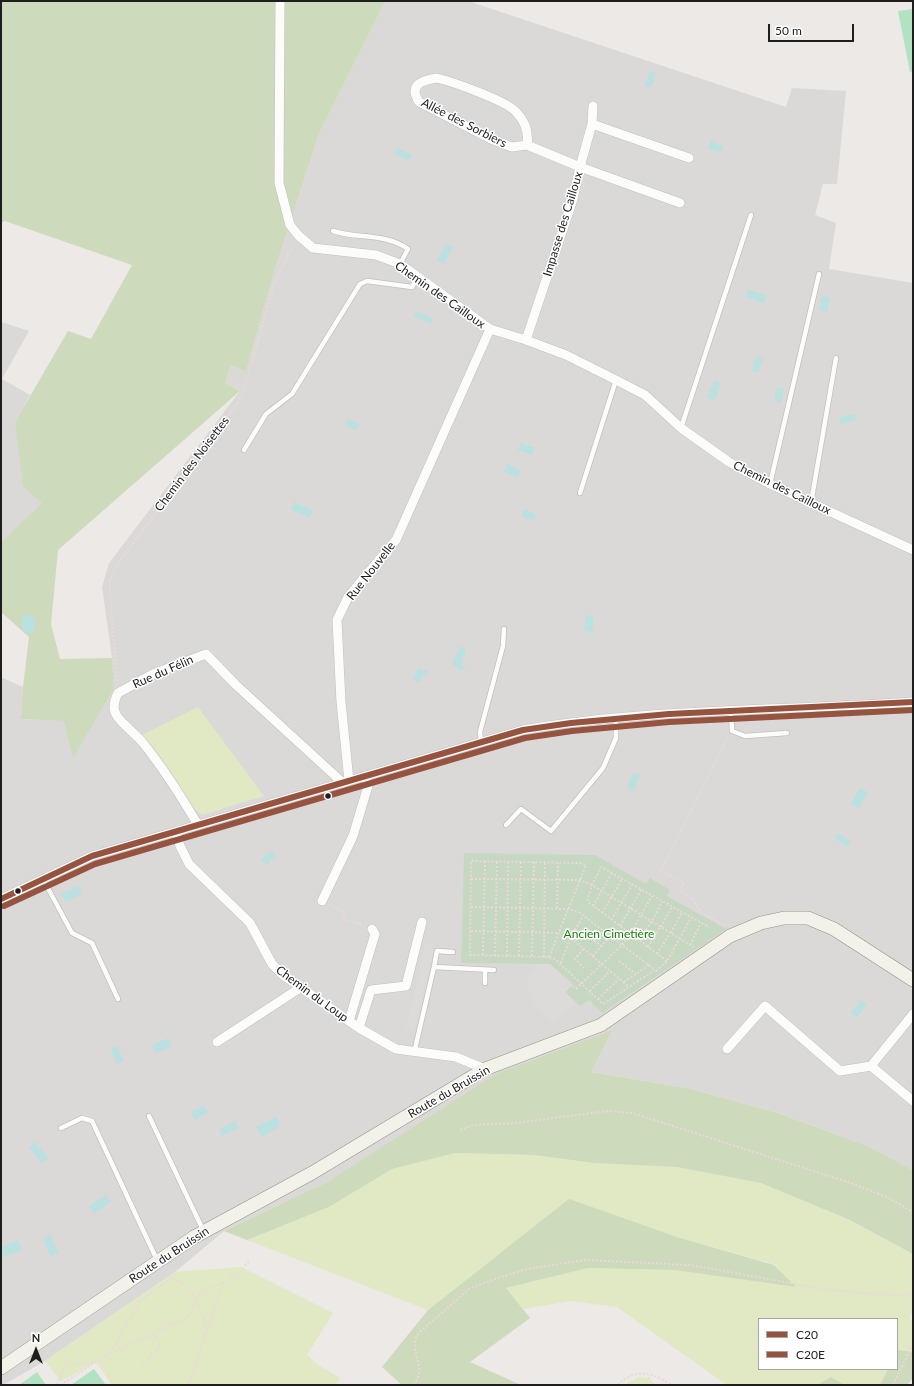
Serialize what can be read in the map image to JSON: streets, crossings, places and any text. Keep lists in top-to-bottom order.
{
  "streets": {
    "street": [
      "Allée des Sorbiers",
      "Impasse des Cailloux",
      "Chemin des Cailloux",
      "Rue Nouvelle",
      "Rue du Félin",
      "Chemin du Loup",
      "Route du Bruissin"
    ],
    "path": ["Chemin des Noisettes"]
  },
  "crossings": [
    ["Allée des Sorbiers", "Impasse des Cailloux"],
    ["Impasse des Cailloux", "Chemin des Cailloux"],
    ["Chemin des Cailloux", "Chemin des Noisettes"],
    ["Chemin des Cailloux", "Rue Nouvelle"],
    ["Chemin des Noisettes", "Rue du Félin"],
    ["Rue Nouvelle", "Rue du Félin"],
    ["Chemin du Loup", "Route du Bruissin"]
  ],
  "parks": ["Ancien Cimetière"],
  "lines": ["transit line C20", "transit line C20E"],
  "legend": ["C20", "C20E"],
  "scale_bar": "50 m",
  "north": "top"
}
